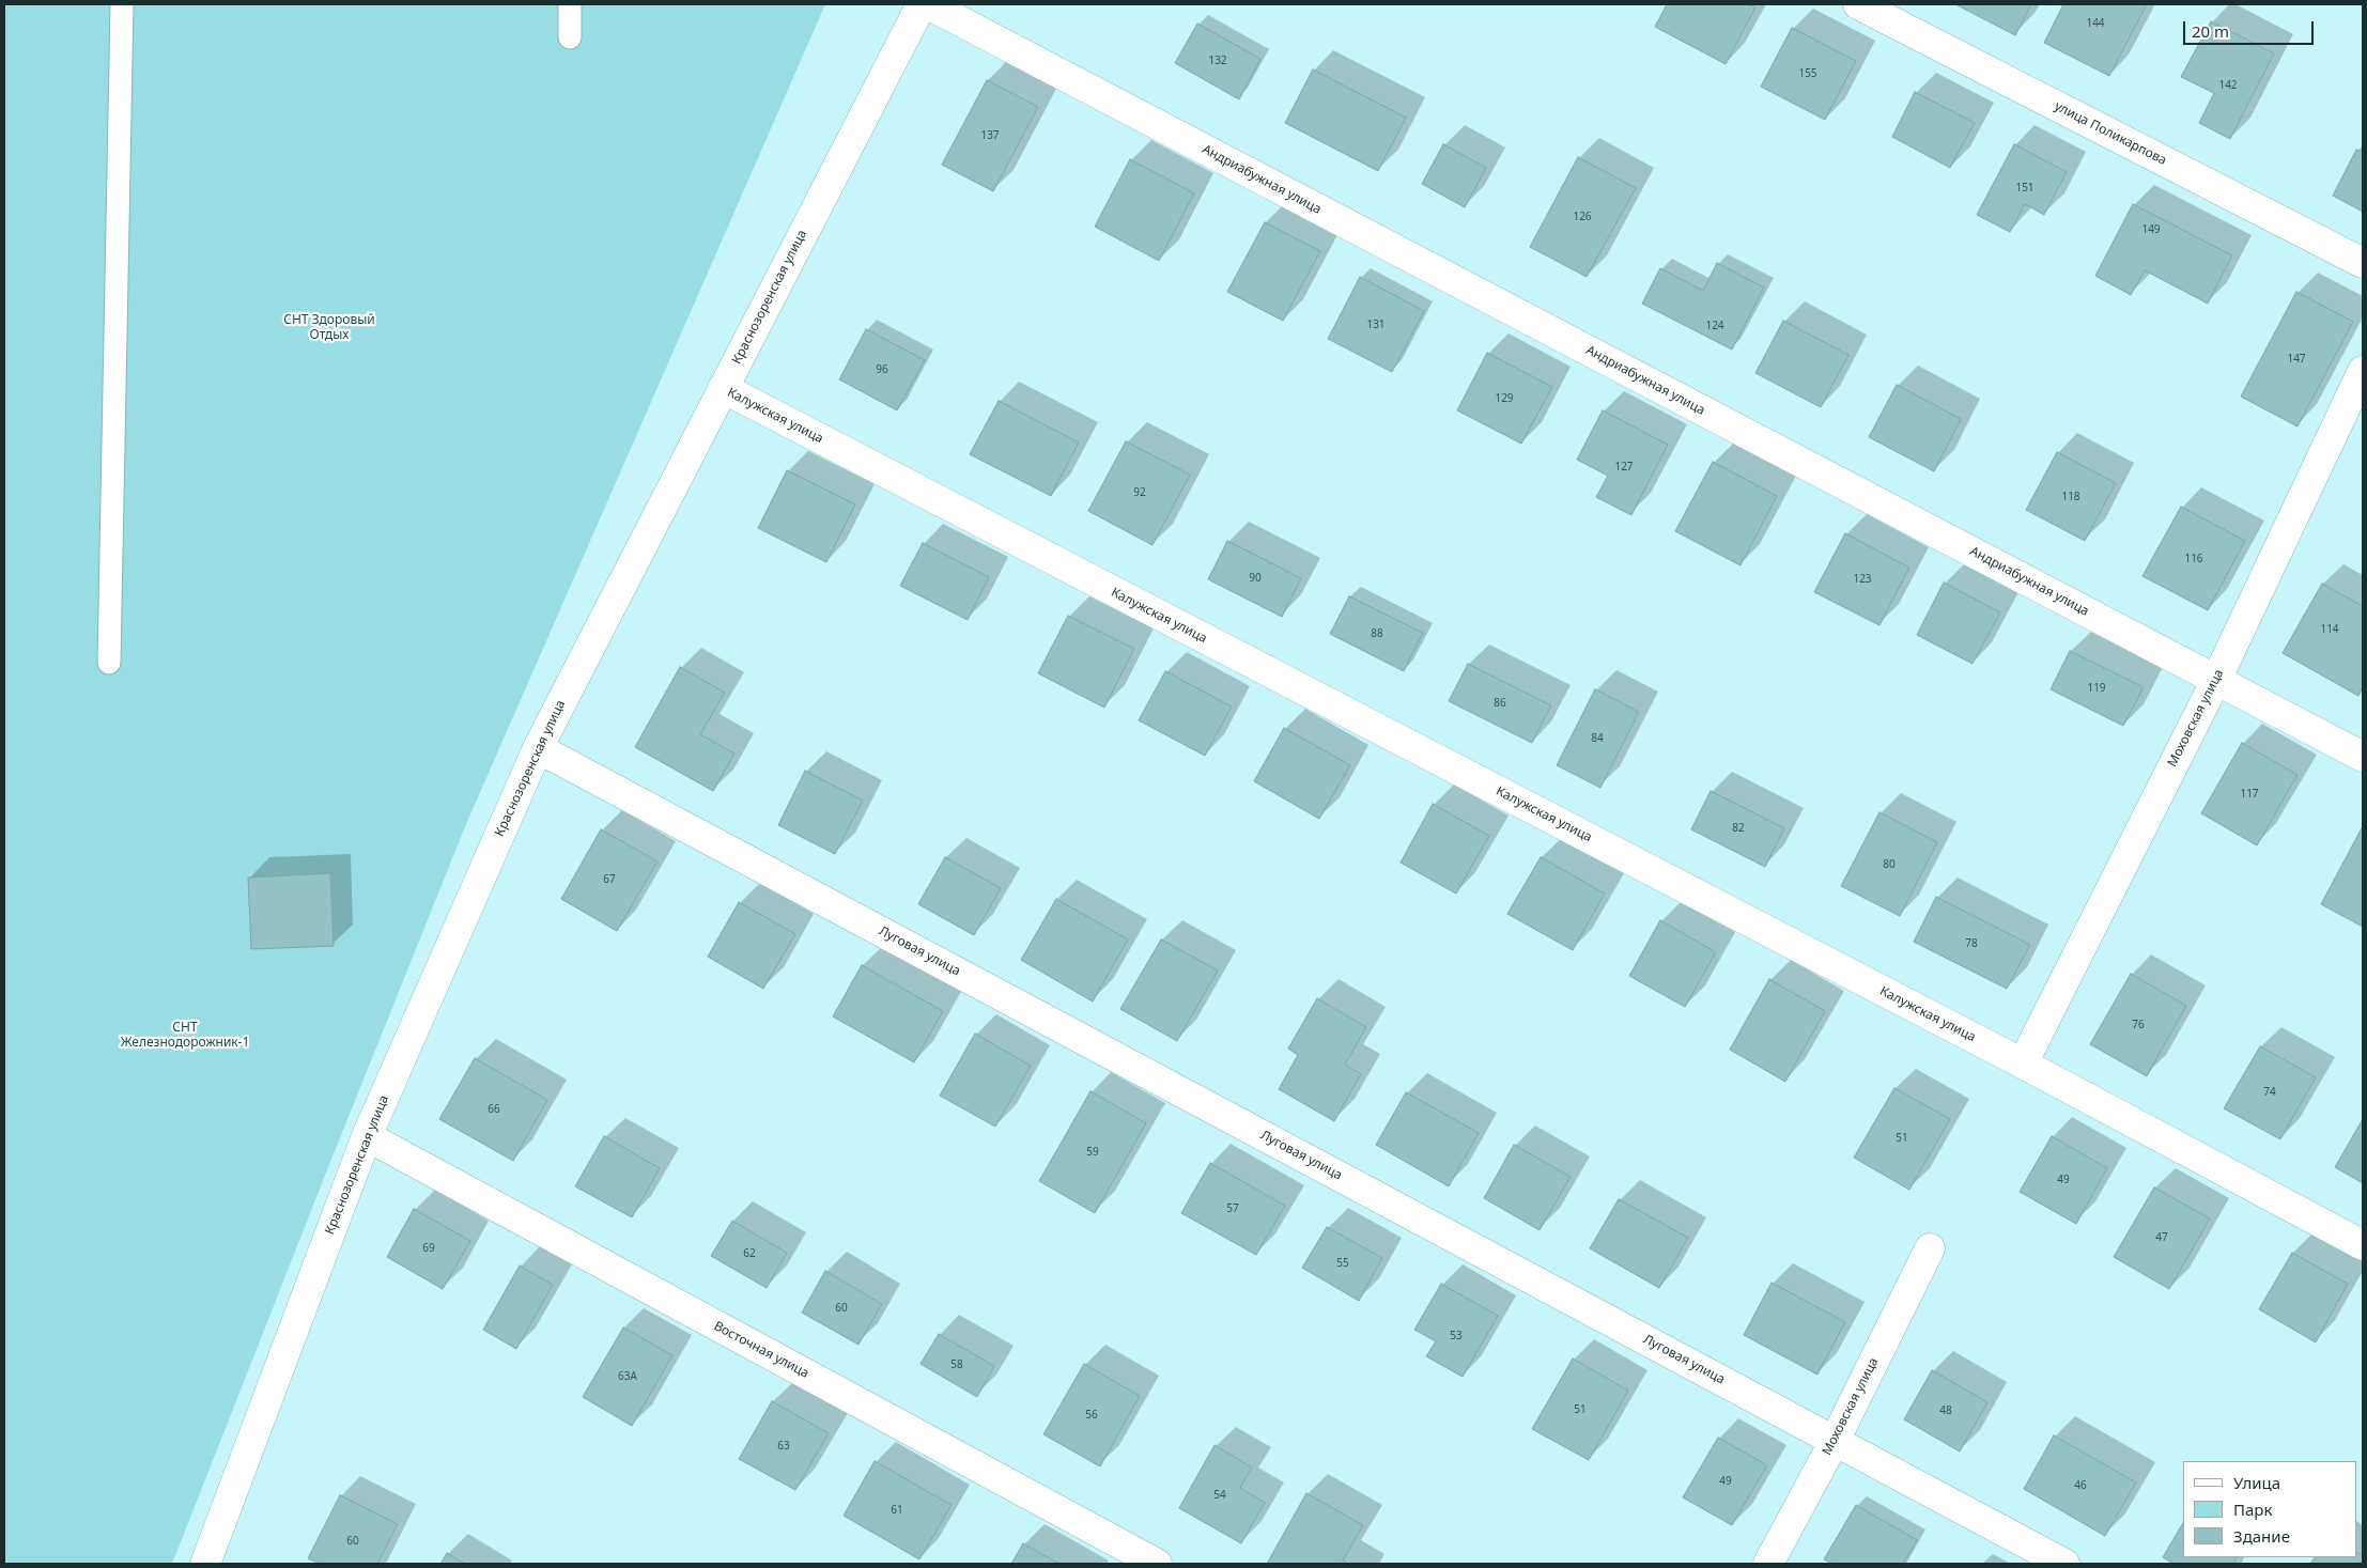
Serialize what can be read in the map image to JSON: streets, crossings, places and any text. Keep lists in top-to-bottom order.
{
  "streets": {
    "street": [
      "улица Поликарпова",
      "Андриабужная улица",
      "Краснозоренская улица",
      "Калужская улица",
      "Моховская улица",
      "Луговая улица",
      "Восточная улица"
    ]
  },
  "crossings": [
    ["Андриабужная улица", "Моховская улица"],
    ["Краснозоренская улица", "Калужская улица"],
    ["Краснозоренская улица", "Луговая улица"],
    ["Краснозоренская улица", "Восточная улица"],
    ["Калужская улица", "Моховская улица"],
    ["Моховская улица", "Луговая улица"]
  ],
  "parks": ["СНТ Здоровый Отдых", "СНТ Железнодорожник-1"],
  "house_numbers": [
    "144",
    "132",
    "155",
    "142",
    "137",
    "151",
    "126",
    "149",
    "131",
    "124",
    "147",
    "96",
    "129",
    "127",
    "92",
    "118",
    "116",
    "90",
    "123",
    "114",
    "88",
    "119",
    "86",
    "84",
    "117",
    "82",
    "80",
    "67",
    "78",
    "76",
    "74",
    "66",
    "51",
    "59",
    "49",
    "57",
    "47",
    "69",
    "62",
    "55",
    "60",
    "53",
    "58",
    "63А",
    "51",
    "48",
    "56",
    "63",
    "49",
    "46",
    "54",
    "61",
    "60"
  ],
  "legend": ["Улица", "Парк", "Здание"],
  "scale_bar": "20 m"
}
